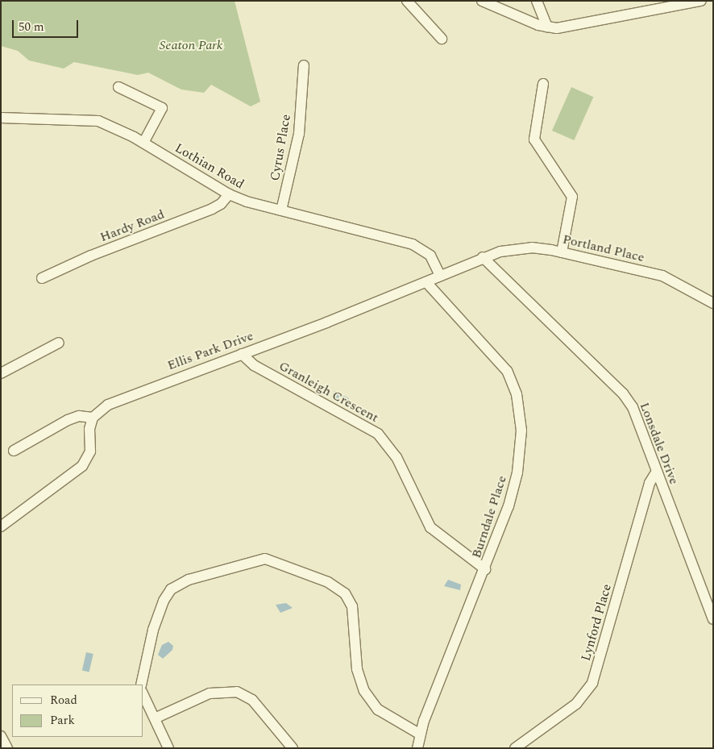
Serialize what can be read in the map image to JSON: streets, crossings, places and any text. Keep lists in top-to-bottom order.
{
  "streets": {
    "street": [
      "Cyrus Place",
      "Lothian Road",
      "Hardy Road",
      "Portland Place",
      "Ellis Park Drive",
      "Granleigh Crescent",
      "Lonsdale Drive",
      "Burndale Place",
      "Lynford Place"
    ]
  },
  "crossings": [
    ["Cyrus Place", "Lothian Road"],
    ["Lothian Road", "Hardy Road"],
    ["Lothian Road", "Ellis Park Drive"],
    ["Portland Place", "Ellis Park Drive"],
    ["Portland Place", "Lonsdale Drive"],
    ["Ellis Park Drive", "Granleigh Crescent"],
    ["Ellis Park Drive", "Lonsdale Drive"],
    ["Ellis Park Drive", "Burndale Place"],
    ["Granleigh Crescent", "Burndale Place"],
    ["Lonsdale Drive", "Lynford Place"]
  ],
  "parks": ["Seaton Park"],
  "legend": ["Road", "Park"],
  "scale_bar": "50 m"
}
